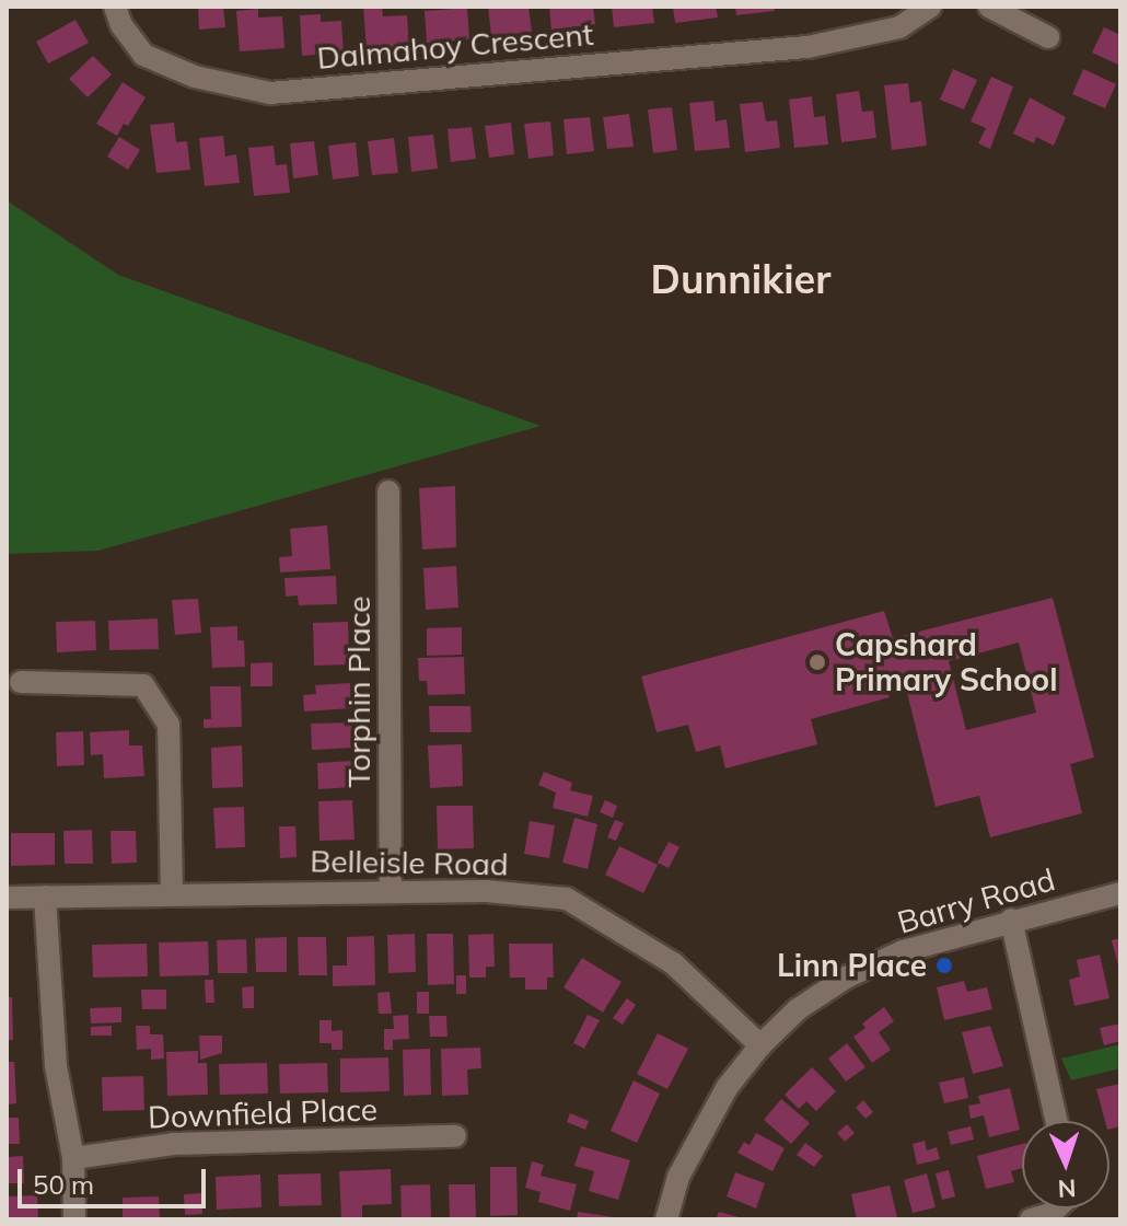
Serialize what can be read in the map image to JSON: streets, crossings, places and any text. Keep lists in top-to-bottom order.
{
  "streets": {
    "street": [
      "Dalmahoy Crescent",
      "Torphin Place",
      "Belleisle Road",
      "Barry Road",
      "Downfield Place"
    ]
  },
  "crossings": [
    ["Torphin Place", "Belleisle Road"],
    ["Belleisle Road", "Barry Road"]
  ],
  "districts": ["Dunnikier"],
  "places": ["Capshard Primary School", "Linn Place"],
  "scale_bar": "50 m",
  "north": "bottom"
}
